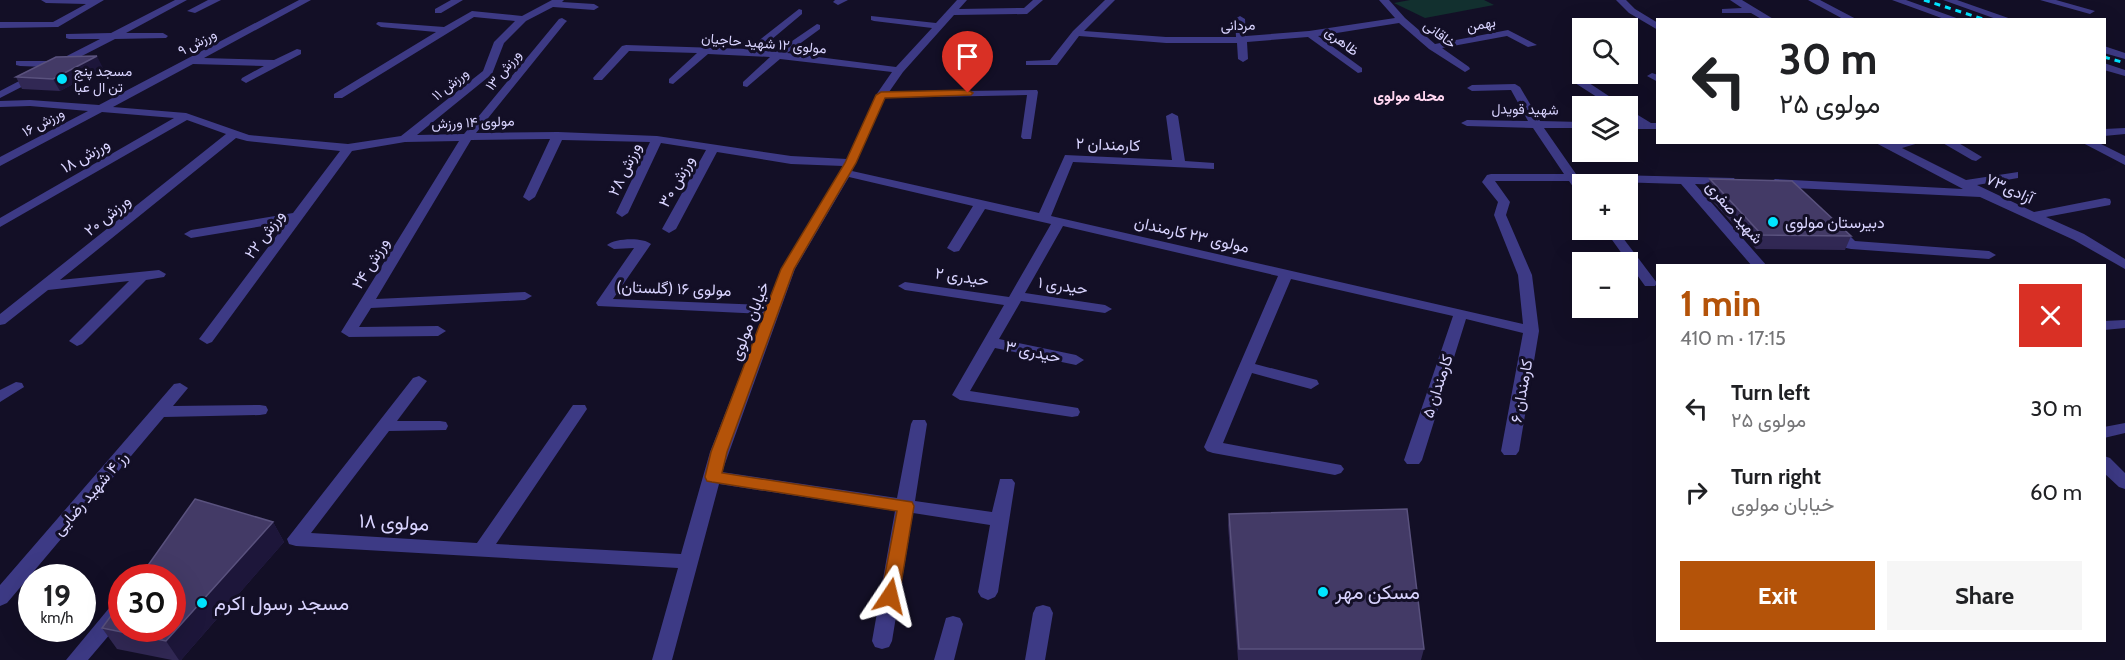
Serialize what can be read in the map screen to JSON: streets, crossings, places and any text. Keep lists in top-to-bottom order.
{
  "streets": {
    "street": [
      "بهمن",
      "مردانی",
      "خاقانی",
      "ظاهری",
      "ورزش ۹",
      "مولوی ۱۲ شهید حاجیان",
      "ورزش ۱۳",
      "ورزش ۱۱",
      "شهید قویدل",
      "ورزش ۱۶",
      "مولوی ۱۴ ورزش",
      "کارمندان ۲",
      "ورزش ۱۸",
      "ورزش ۲۸",
      "ورزش ۳۰",
      "آزادی۷۳",
      "شهید صفری",
      "ورزش ۲۰",
      "ورزش ۲۲",
      "مولوی ۲۳ کارمندان",
      "ورزش ۲۴",
      "حیدری ۲",
      "حیدری ۱",
      "مولوی ۱۶ (گلستان)",
      "خیابان مولوی",
      "حیدری ۳",
      "کارمندان ۵",
      "کارمندان ۶",
      "رز ۴ شهید رضایی",
      "مولوی ۱۸"
    ]
  },
  "crossings": [
    ["بهمن", "خاقانی"],
    ["مردانی", "خاقانی"],
    ["مردانی", "ظاهری"],
    ["ورزش ۹", "ورزش ۱۶"],
    ["ورزش ۹", "مولوی ۱۴ ورزش"],
    ["مولوی ۱۲ شهید حاجیان", "خیابان مولوی"],
    ["ورزش ۱۳", "مولوی ۱۴ ورزش"],
    ["ورزش ۱۳", "ورزش ۲۴"],
    ["ورزش ۱۱", "مولوی ۱۴ ورزش"],
    ["ورزش ۱۶", "مولوی ۱۴ ورزش"],
    ["مولوی ۱۴ ورزش", "ورزش ۱۸"],
    ["مولوی ۱۴ ورزش", "ورزش ۲۸"],
    ["مولوی ۱۴ ورزش", "ورزش ۳۰"],
    ["مولوی ۱۴ ورزش", "ورزش ۲۰"],
    ["مولوی ۱۴ ورزش", "ورزش ۲۲"],
    ["مولوی ۱۴ ورزش", "مولوی ۲۳ کارمندان"],
    ["مولوی ۱۴ ورزش", "ورزش ۲۴"],
    ["مولوی ۱۴ ورزش", "خیابان مولوی"],
    ["کارمندان ۲", "مولوی ۲۳ کارمندان"],
    ["مولوی ۲۳ کارمندان", "خیابان مولوی"],
    ["مولوی ۲۳ کارمندان", "کارمندان ۵"],
    ["مولوی ۲۳ کارمندان", "کارمندان ۶"],
    ["حیدری ۲", "حیدری ۱"],
    ["مولوی ۱۶ (گلستان)", "خیابان مولوی"],
    ["خیابان مولوی", "مولوی ۱۸"]
  ],
  "districts": ["محله مولوی"],
  "places": [
    "مسجد پنج تن ال عبا",
    "دبیرستان مولوی",
    "مسکن مهر",
    "مسجد رسول اکرم"
  ],
  "page": {
    "map_buttons": ["+", "−"],
    "turn": ["30 m", "مولوی ۲۵"],
    "heading": ["1 min", "410 m · 17:15"],
    "list": [
      {
        "name": "Turn left",
        "note": "مولوی ۲۵",
        "value": "30 m"
      },
      {
        "name": "Turn right",
        "note": "خیابان مولوی",
        "value": "60 m"
      }
    ],
    "buttons": ["Exit", "Share"],
    "speed": "19 km/h",
    "limit": "30"
  }
}
